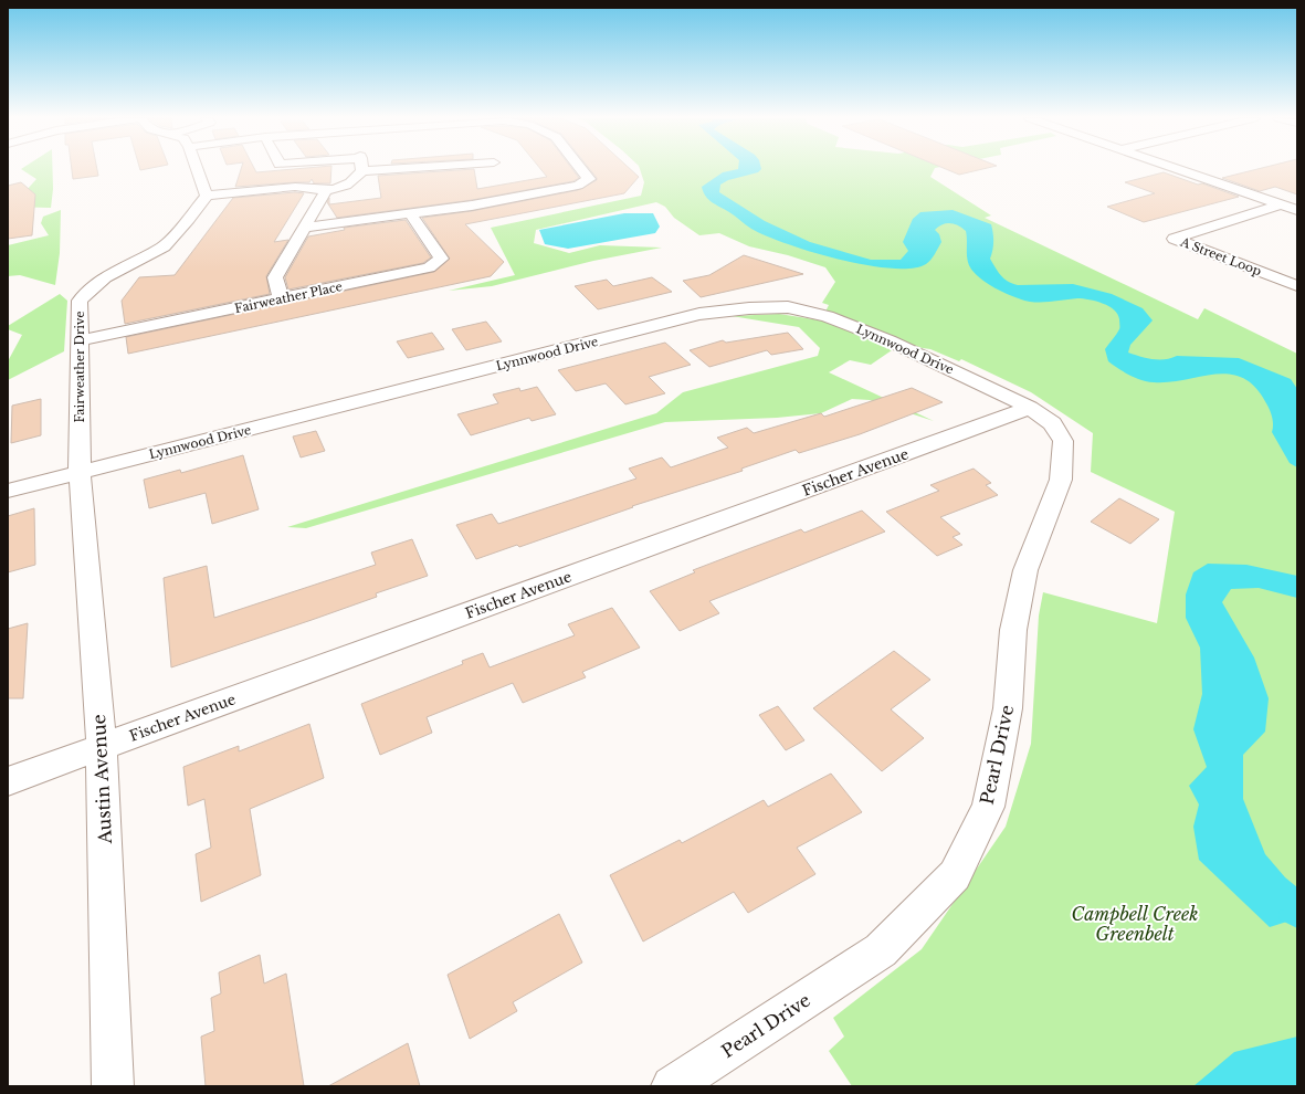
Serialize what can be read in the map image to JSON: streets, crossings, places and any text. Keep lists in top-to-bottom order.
{
  "streets": {
    "street": [
      "A Street Loop",
      "Fairweather Place",
      "Lynnwood Drive",
      "Fairweather Drive",
      "Fischer Avenue",
      "Pearl Drive",
      "Austin Avenue"
    ]
  },
  "crossings": [
    ["Fairweather Place", "Fairweather Drive"],
    ["Lynnwood Drive", "Fairweather Drive"],
    ["Lynnwood Drive", "Fischer Avenue"],
    ["Lynnwood Drive", "Pearl Drive"],
    ["Lynnwood Drive", "Austin Avenue"],
    ["Fairweather Drive", "Austin Avenue"],
    ["Fischer Avenue", "Austin Avenue"]
  ],
  "parks": ["Campbell Creek Greenbelt"]
}
